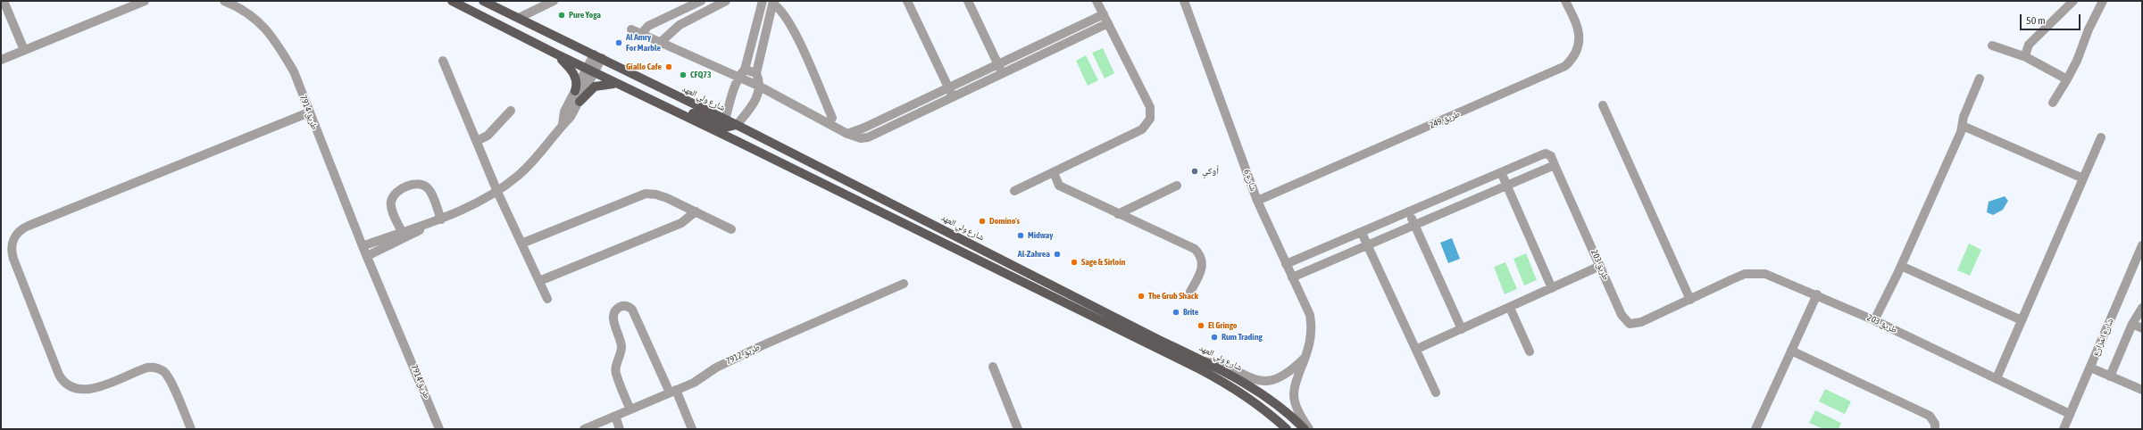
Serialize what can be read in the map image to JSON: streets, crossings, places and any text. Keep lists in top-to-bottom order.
{
  "streets": {
    "main road": ["شارع ولي العهد"],
    "street": [
      "طريق 7914",
      "طريق 249",
      "شارع 6",
      "طريق 203",
      "شارع المزارع",
      "طريق 7912"
    ]
  },
  "crossings": [
    ["طريق 249", "شارع 6"],
    ["طريق 203", "شارع المزارع"]
  ],
  "places": [
    "Pure Yoga",
    "Al Amry For Marble",
    "Giallo Cafe",
    "CFQ73",
    "أوكي",
    "Domino's",
    "Midway",
    "Al-Zahrea",
    "Sage & Sirloin",
    "The Grub Shack",
    "Brite",
    "El Gringo",
    "Rum Trading"
  ],
  "scale_bar": "50 m"
}
